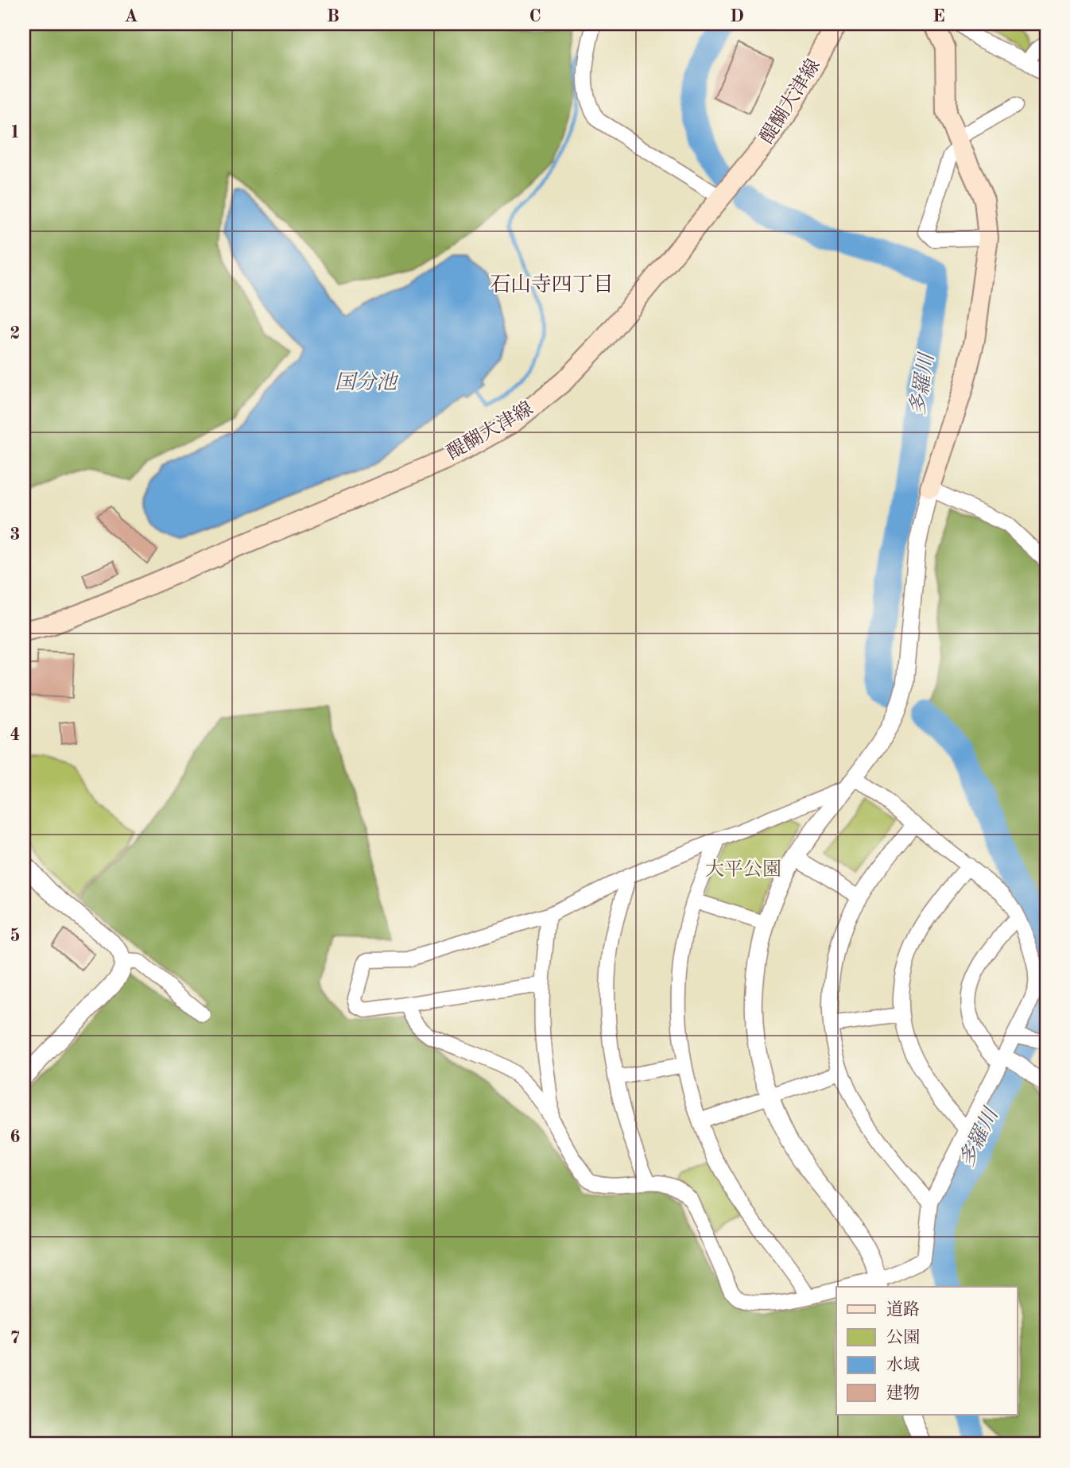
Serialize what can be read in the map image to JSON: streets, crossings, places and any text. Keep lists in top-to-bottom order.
{
  "streets": {
    "main road": ["醍醐大津線"]
  },
  "districts": ["石山寺四丁目"],
  "water": ["国分池", "多羅川"],
  "parks": ["大平公園"],
  "legend": [
    "道路",
    "公園",
    "水域",
    "建物"
  ],
  "grid": {
    "columns": [
      "A",
      "B",
      "C",
      "D",
      "E"
    ],
    "rows": [
      "1",
      "2",
      "3",
      "4",
      "5",
      "6",
      "7"
    ]
  }
}
